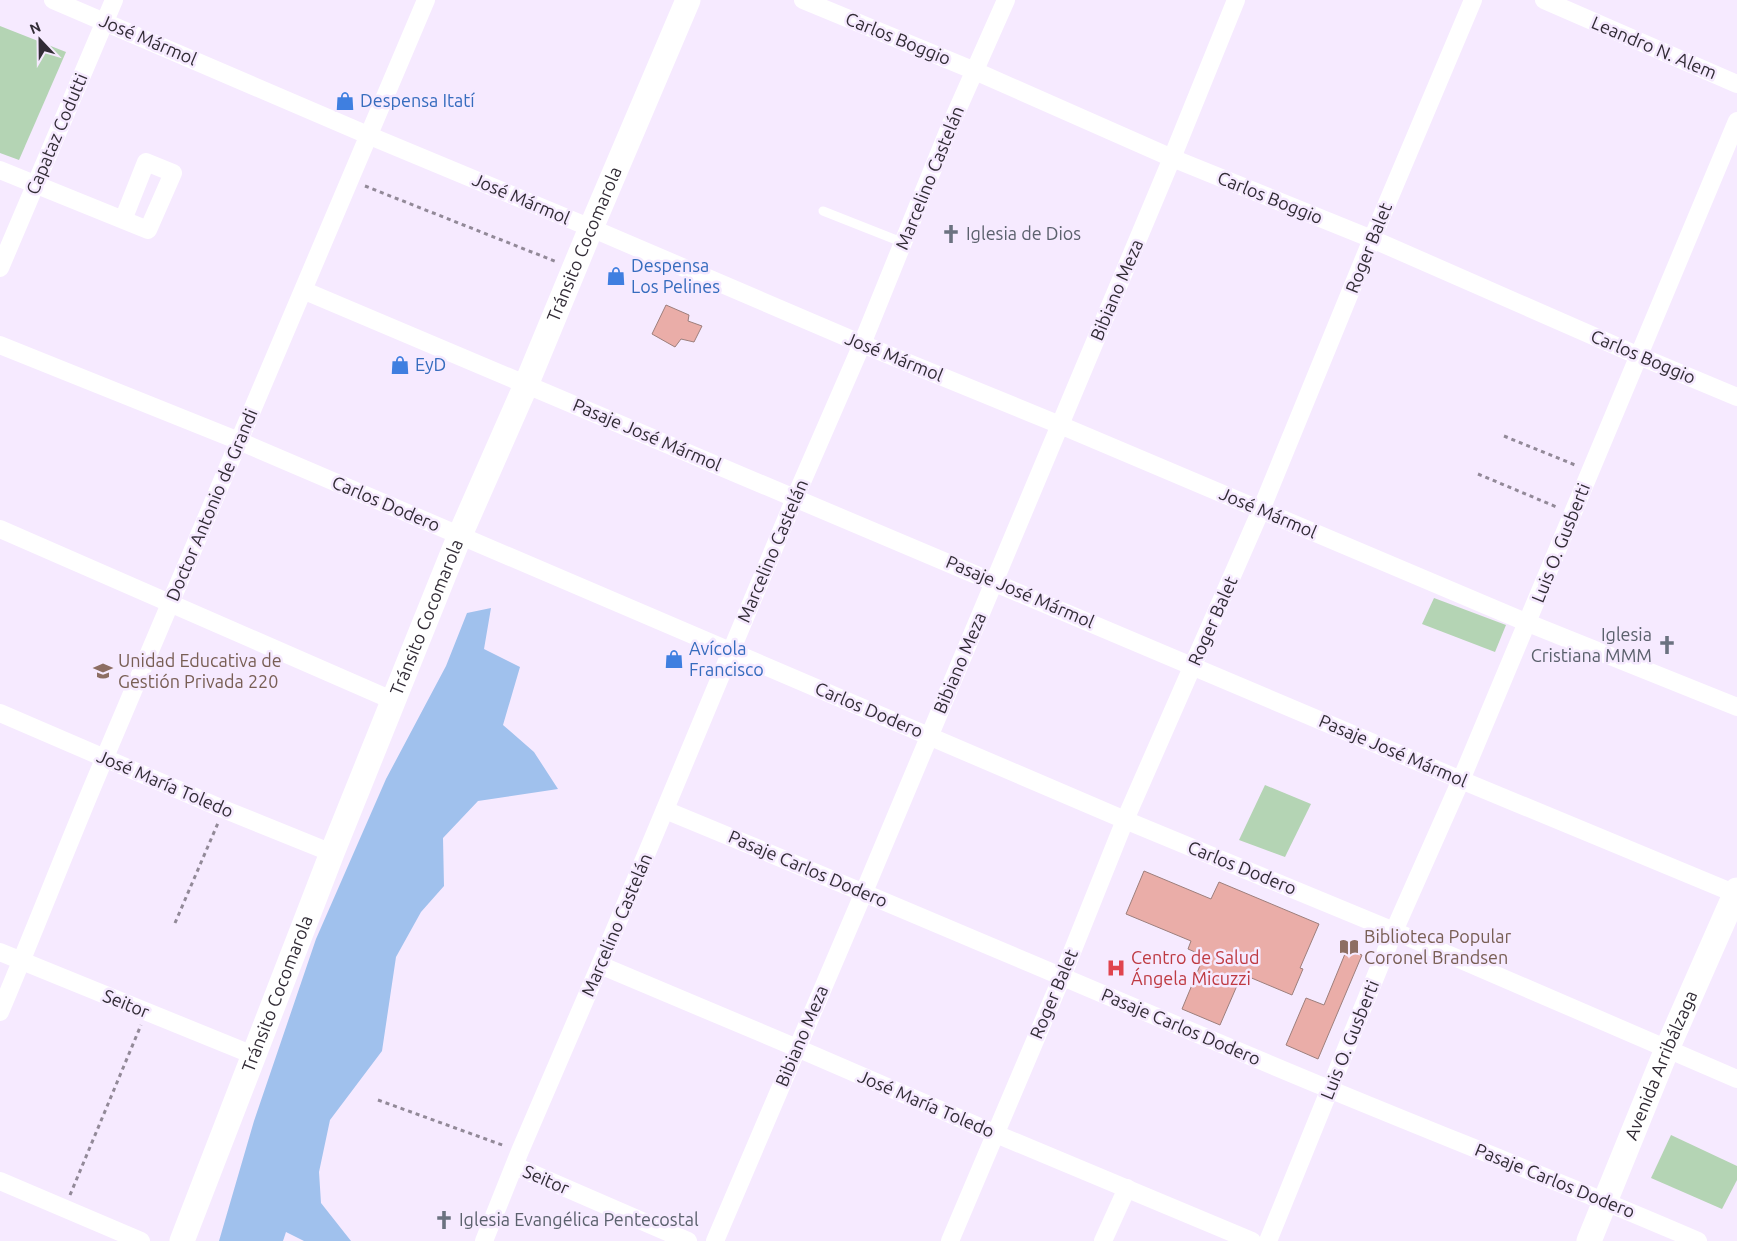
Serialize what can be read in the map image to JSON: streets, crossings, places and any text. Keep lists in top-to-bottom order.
{
  "streets": {
    "street": [
      "Carlos Boggio",
      "José Mármol",
      "Leandro N. Alem",
      "Capataz Codutti",
      "Marcelino Castelán",
      "Tránsito Cocomarola",
      "Roger Balet",
      "Bibiano Meza",
      "Pasaje José Mármol",
      "Carlos Dodero",
      "Doctor Antonio de Grandi",
      "Luis O. Gusberti",
      "José María Toledo",
      "Pasaje Carlos Dodero",
      "Seitor",
      "Avenida Arribálzaga"
    ]
  },
  "crossings": [
    ["Carlos Boggio", "Marcelino Castelán"],
    ["Carlos Boggio", "Roger Balet"],
    ["Carlos Boggio", "Bibiano Meza"],
    ["Carlos Boggio", "Luis O. Gusberti"],
    ["José Mármol", "Capataz Codutti"],
    ["José Mármol", "Marcelino Castelán"],
    ["José Mármol", "Tránsito Cocomarola"],
    ["José Mármol", "Roger Balet"],
    ["José Mármol", "Bibiano Meza"],
    ["José Mármol", "Doctor Antonio de Grandi"],
    ["José Mármol", "Luis O. Gusberti"],
    ["Marcelino Castelán", "Pasaje José Mármol"],
    ["Marcelino Castelán", "Carlos Dodero"],
    ["Marcelino Castelán", "José María Toledo"],
    ["Marcelino Castelán", "Pasaje Carlos Dodero"],
    ["Marcelino Castelán", "Seitor"],
    ["Tránsito Cocomarola", "Pasaje José Mármol"],
    ["Tránsito Cocomarola", "Carlos Dodero"],
    ["Tránsito Cocomarola", "José María Toledo"],
    ["Tránsito Cocomarola", "Seitor"],
    ["Roger Balet", "Pasaje José Mármol"],
    ["Roger Balet", "Carlos Dodero"],
    ["Roger Balet", "José María Toledo"],
    ["Roger Balet", "Pasaje Carlos Dodero"],
    ["Bibiano Meza", "Pasaje José Mármol"],
    ["Bibiano Meza", "Carlos Dodero"],
    ["Bibiano Meza", "José María Toledo"],
    ["Bibiano Meza", "Pasaje Carlos Dodero"],
    ["Pasaje José Mármol", "Doctor Antonio de Grandi"],
    ["Pasaje José Mármol", "Luis O. Gusberti"],
    ["Pasaje José Mármol", "Avenida Arribálzaga"],
    ["Carlos Dodero", "Doctor Antonio de Grandi"],
    ["Carlos Dodero", "Luis O. Gusberti"],
    ["Carlos Dodero", "Avenida Arribálzaga"],
    ["Doctor Antonio de Grandi", "José María Toledo"],
    ["Doctor Antonio de Grandi", "Seitor"],
    ["Luis O. Gusberti", "Pasaje Carlos Dodero"],
    ["Pasaje Carlos Dodero", "Avenida Arribálzaga"]
  ],
  "places": {
    "shop": [
      "Despensa Itatí",
      "Despensa Los Pelines",
      "EyD",
      "Avícola Francisco"
    ],
    "church": ["Iglesia de Dios", "Iglesia Cristiana MMM", "Iglesia Evangélica Pentecostal"],
    "school or university": ["Unidad Educativa de Gestión Privada 220"],
    "library": ["Biblioteca Popular Coronel Brandsen"],
    "hospital": ["Centro de Salud Ángela Micuzzi"]
  },
  "north": "top"
}
